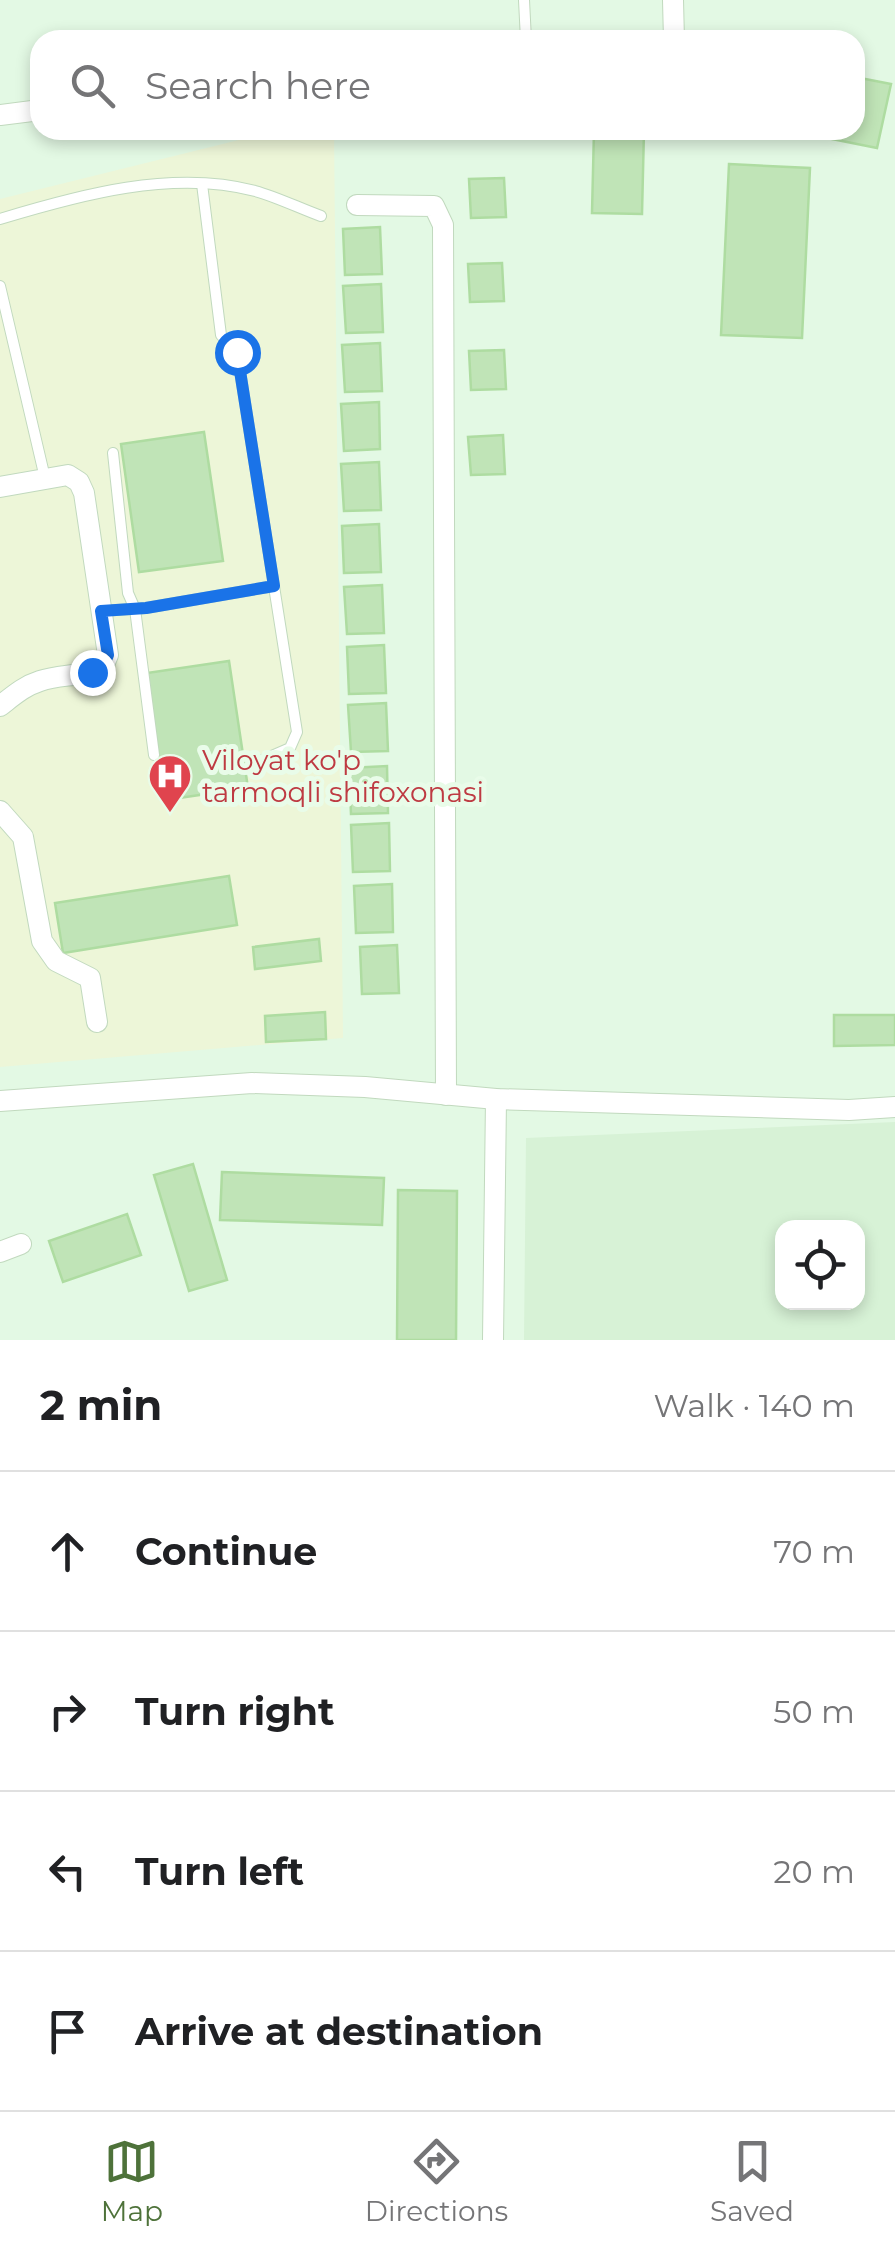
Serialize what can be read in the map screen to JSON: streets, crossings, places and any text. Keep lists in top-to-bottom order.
{
  "places": {
    "hospital": ["Viloyat ko'p tarmoqli shifoxonasi"]
  },
  "page": {
    "search": "Search here",
    "heading": ["2 min", "Walk · 140 m"],
    "list": [
      ["Continue", "70 m"],
      ["Turn right", "50 m"],
      ["Turn left", "20 m"],
      "Arrive at destination"
    ],
    "nav": ["Map", "Directions", "Saved"]
  }
}
